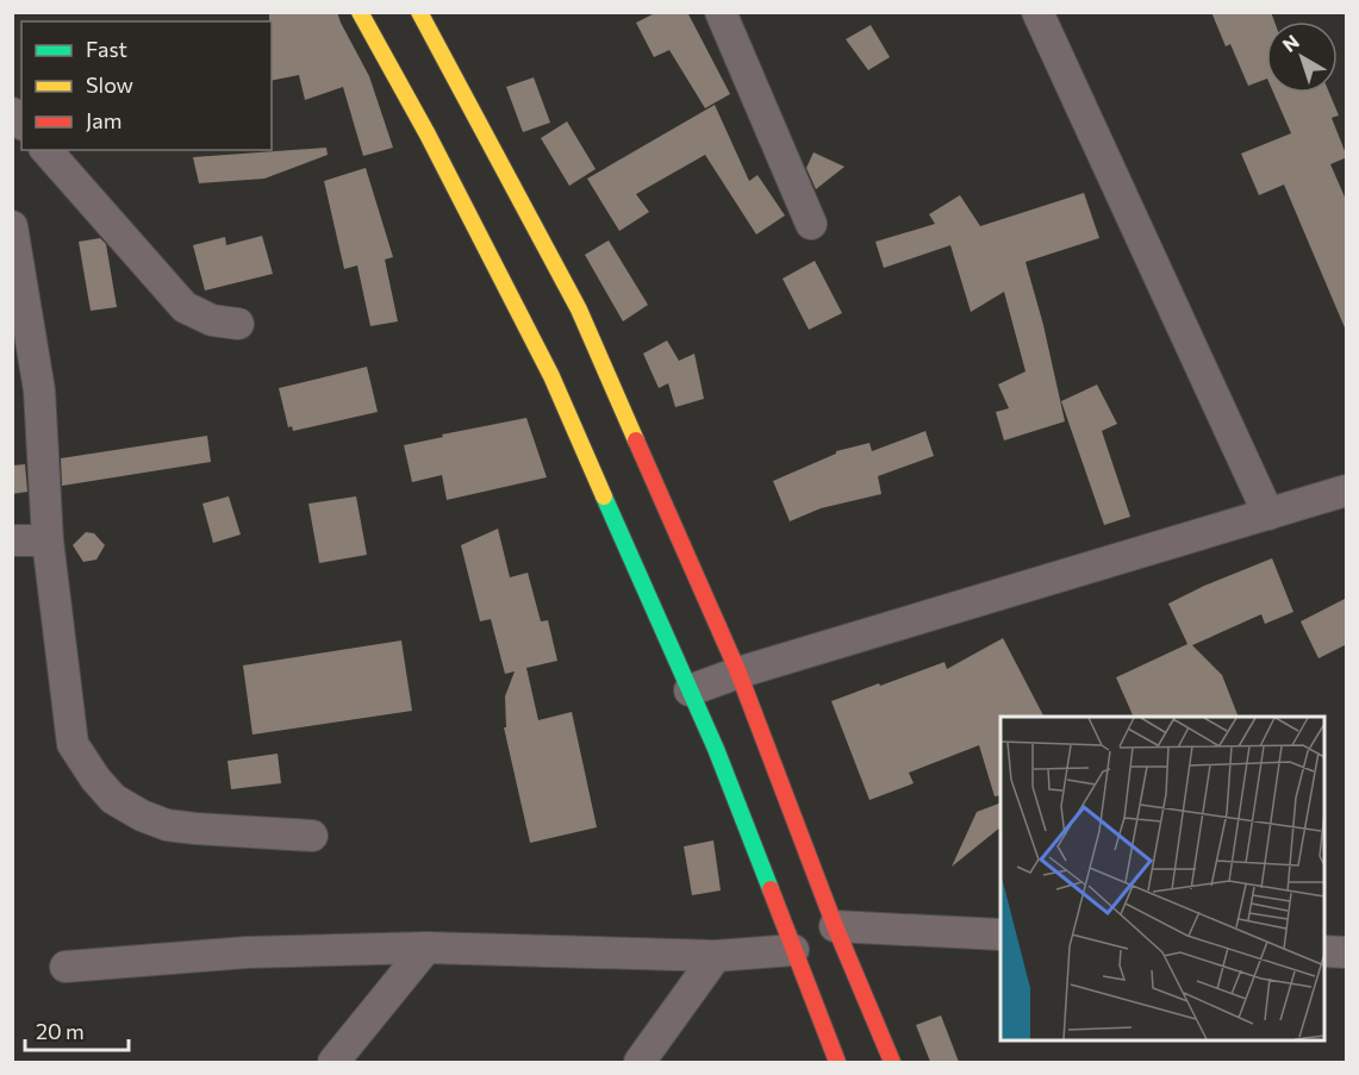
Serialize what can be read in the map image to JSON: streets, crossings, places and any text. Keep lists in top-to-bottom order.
{
  "legend": ["Fast", "Slow", "Jam"],
  "scale_bar": "20 m",
  "north": "top left"
}
